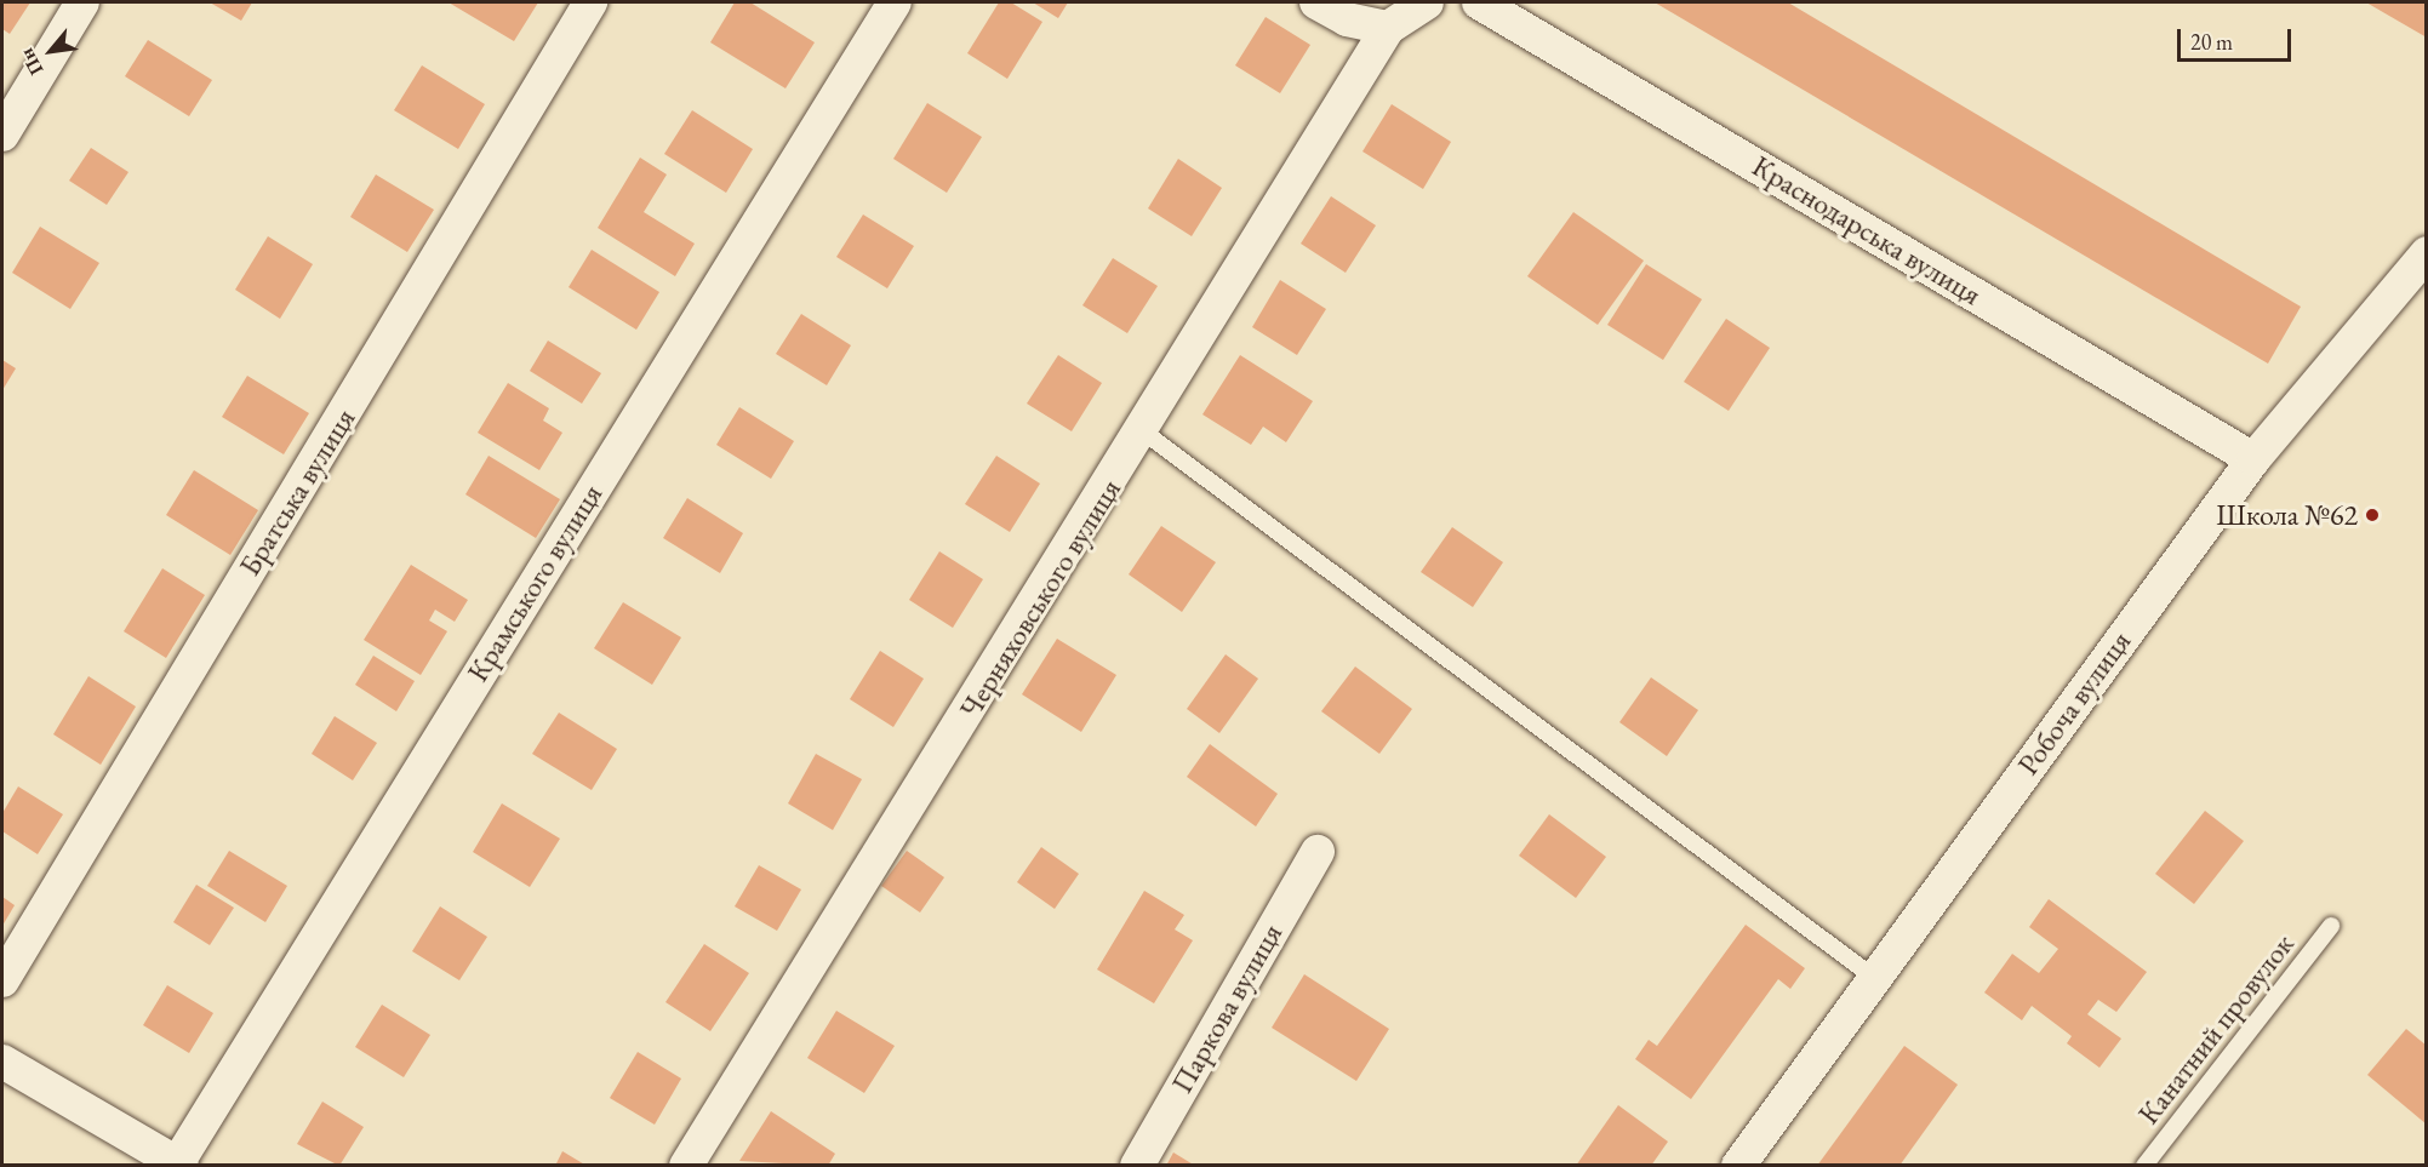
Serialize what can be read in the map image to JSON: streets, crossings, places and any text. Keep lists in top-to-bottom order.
{
  "streets": {
    "street": [
      "Краснодарська вулиця",
      "Братська вулиця",
      "Крамського вулиця",
      "Черняховського вулиця",
      "Робоча вулиця",
      "Паркова вулиця"
    ],
    "lane": ["Канатний провулок"]
  },
  "crossings": [
    ["Краснодарська вулиця", "Робоча вулиця"]
  ],
  "places": ["Школа №62"],
  "scale_bar": "20 m",
  "north": "bottom left"
}
